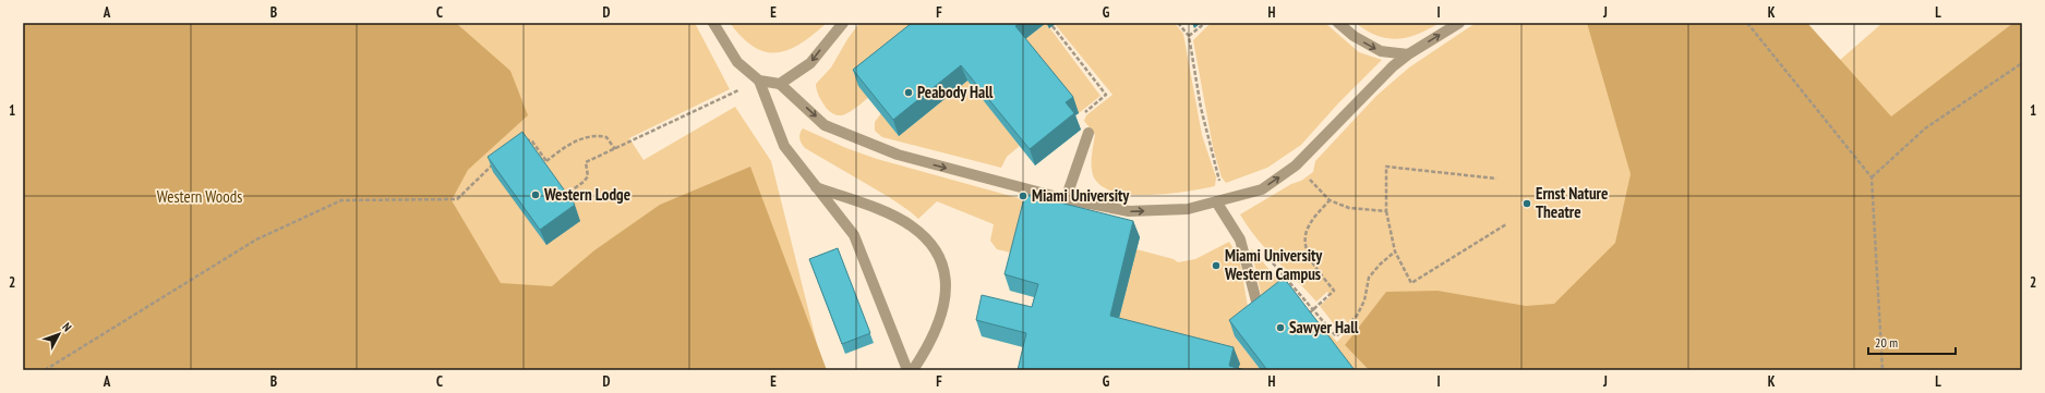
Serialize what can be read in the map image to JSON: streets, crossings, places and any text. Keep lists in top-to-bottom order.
{
  "parks": ["Western Woods"],
  "places": [
    "Peabody Hall",
    "Western Lodge",
    "Miami University",
    "Ernst Nature Theatre",
    "Miami University Western Campus",
    "Sawyer Hall"
  ],
  "scale_bar": "20 m",
  "north": "top right",
  "grid": {
    "columns": [
      "A",
      "B",
      "C",
      "D",
      "E",
      "F",
      "G",
      "H",
      "I",
      "J",
      "K",
      "L"
    ],
    "rows": ["1", "2"]
  }
}
